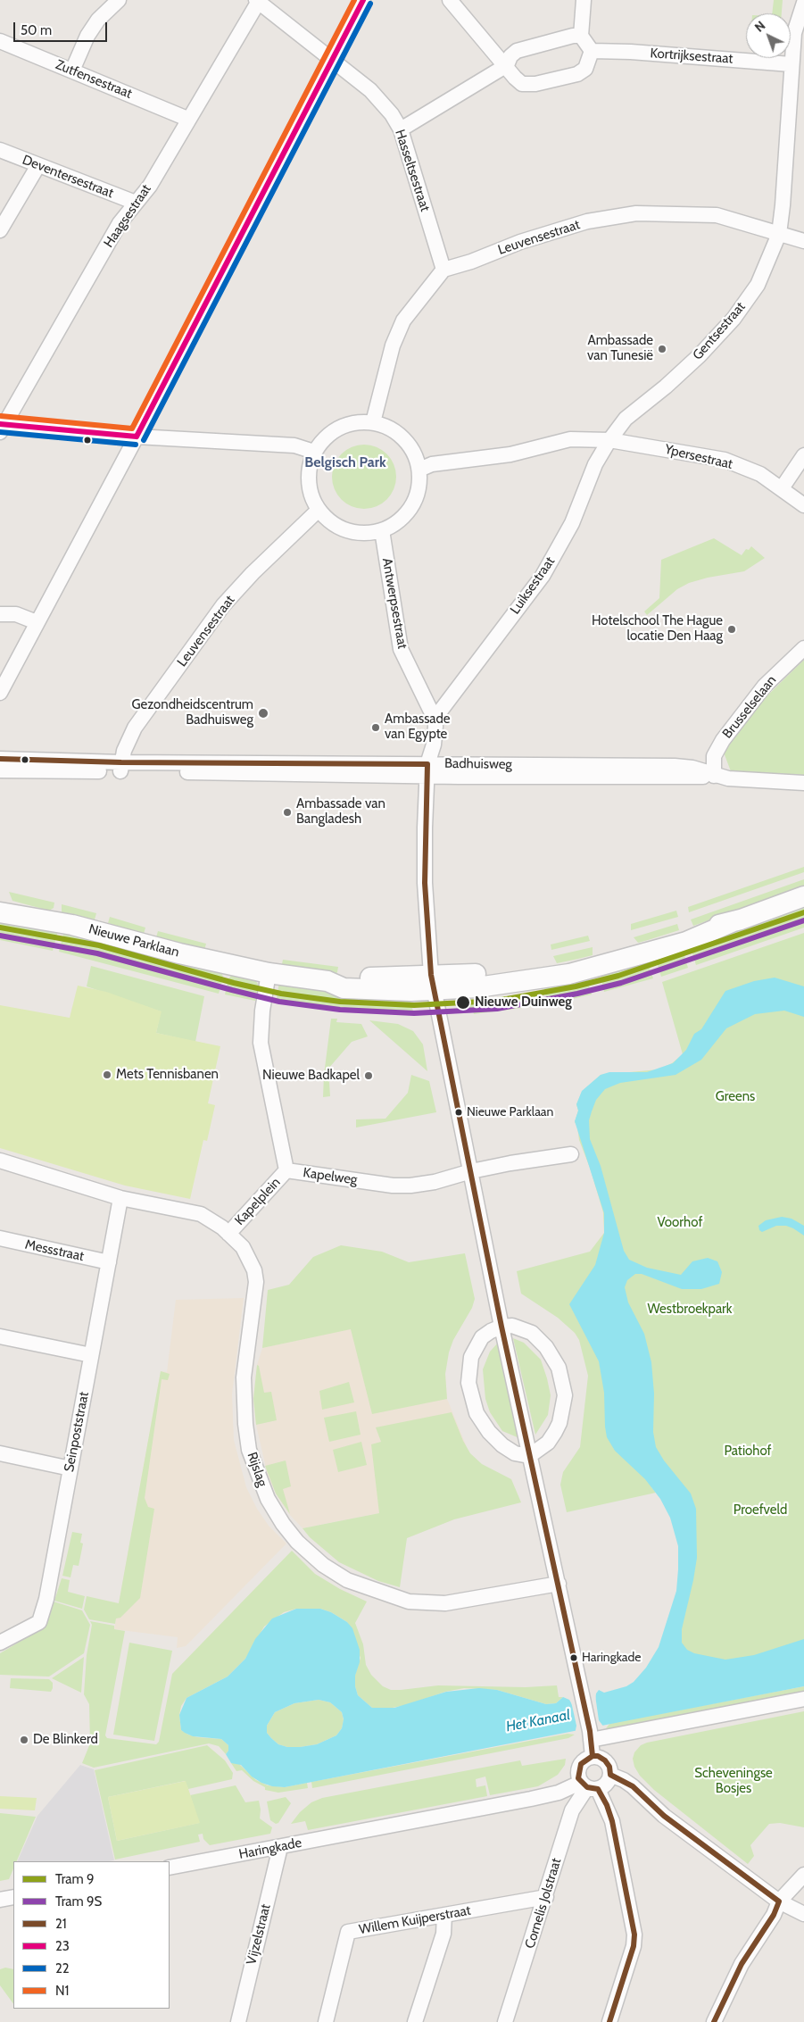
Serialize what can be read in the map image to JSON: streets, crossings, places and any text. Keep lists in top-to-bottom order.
{
  "streets": {
    "main road": ["Nieuwe Parklaan"],
    "street": [
      "Kortrijksestraat",
      "Zutfensestraat",
      "Hasseltsestraat",
      "Deventersestraat",
      "Haagsestraat",
      "Leuvensestraat",
      "Gentsestraat",
      "Ypersestraat",
      "Luiksestraat",
      "Antwerpsestraat",
      "Brusselselaan",
      "Badhuisweg",
      "Kapelweg",
      "Kapelplein",
      "Messstraat",
      "Seinpoststraat",
      "Rijslag",
      "Haringkade",
      "Cornelis Jolstraat",
      "Willem Kuijperstraat",
      "Vijzelstraat"
    ]
  },
  "crossings": [
    ["Kortrijksestraat", "Gentsestraat"],
    ["Zutfensestraat", "Haagsestraat"],
    ["Hasseltsestraat", "Haagsestraat"],
    ["Hasseltsestraat", "Leuvensestraat"],
    ["Deventersestraat", "Haagsestraat"],
    ["Leuvensestraat", "Gentsestraat"],
    ["Leuvensestraat", "Antwerpsestraat"],
    ["Leuvensestraat", "Badhuisweg"],
    ["Gentsestraat", "Ypersestraat"],
    ["Gentsestraat", "Luiksestraat"],
    ["Ypersestraat", "Luiksestraat"],
    ["Luiksestraat", "Antwerpsestraat"],
    ["Antwerpsestraat", "Badhuisweg"],
    ["Brusselselaan", "Badhuisweg"],
    ["Nieuwe Parklaan", "Kapelweg"],
    ["Kapelweg", "Kapelplein"],
    ["Kapelplein", "Rijslag"],
    ["Messstraat", "Seinpoststraat"],
    ["Seinpoststraat", "Rijslag"],
    ["Haringkade", "Cornelis Jolstraat"],
    ["Haringkade", "Vijzelstraat"],
    ["Cornelis Jolstraat", "Willem Kuijperstraat"]
  ],
  "districts": ["Belgisch Park"],
  "water": ["Het Kanaal"],
  "parks": [
    "Greens",
    "Voorhof",
    "Westbroekpark",
    "Patiohof",
    "Proefveld",
    "Scheveningse Bosjes"
  ],
  "places": [
    "Ambassade van Tunesië",
    "Hotelschool The Hague locatie Den Haag",
    "Gezondheidscentrum Badhuisweg",
    "Ambassade van Egypte",
    "Ambassade van Bangladesh",
    "Nieuwe Duinweg",
    "Mets Tennisbanen",
    "Nieuwe Badkapel",
    "Nieuwe Parklaan",
    "Haringkade",
    "De Blinkerd"
  ],
  "lines": [
    "transit line 23",
    "transit line N1",
    "transit line 22",
    "transit line 21",
    "tram line 9",
    "tram line 9S"
  ],
  "legend": [
    "Tram 9",
    "Tram 9S",
    "21",
    "23",
    "22",
    "N1"
  ],
  "scale_bar": "50 m",
  "north": "top left"
}
